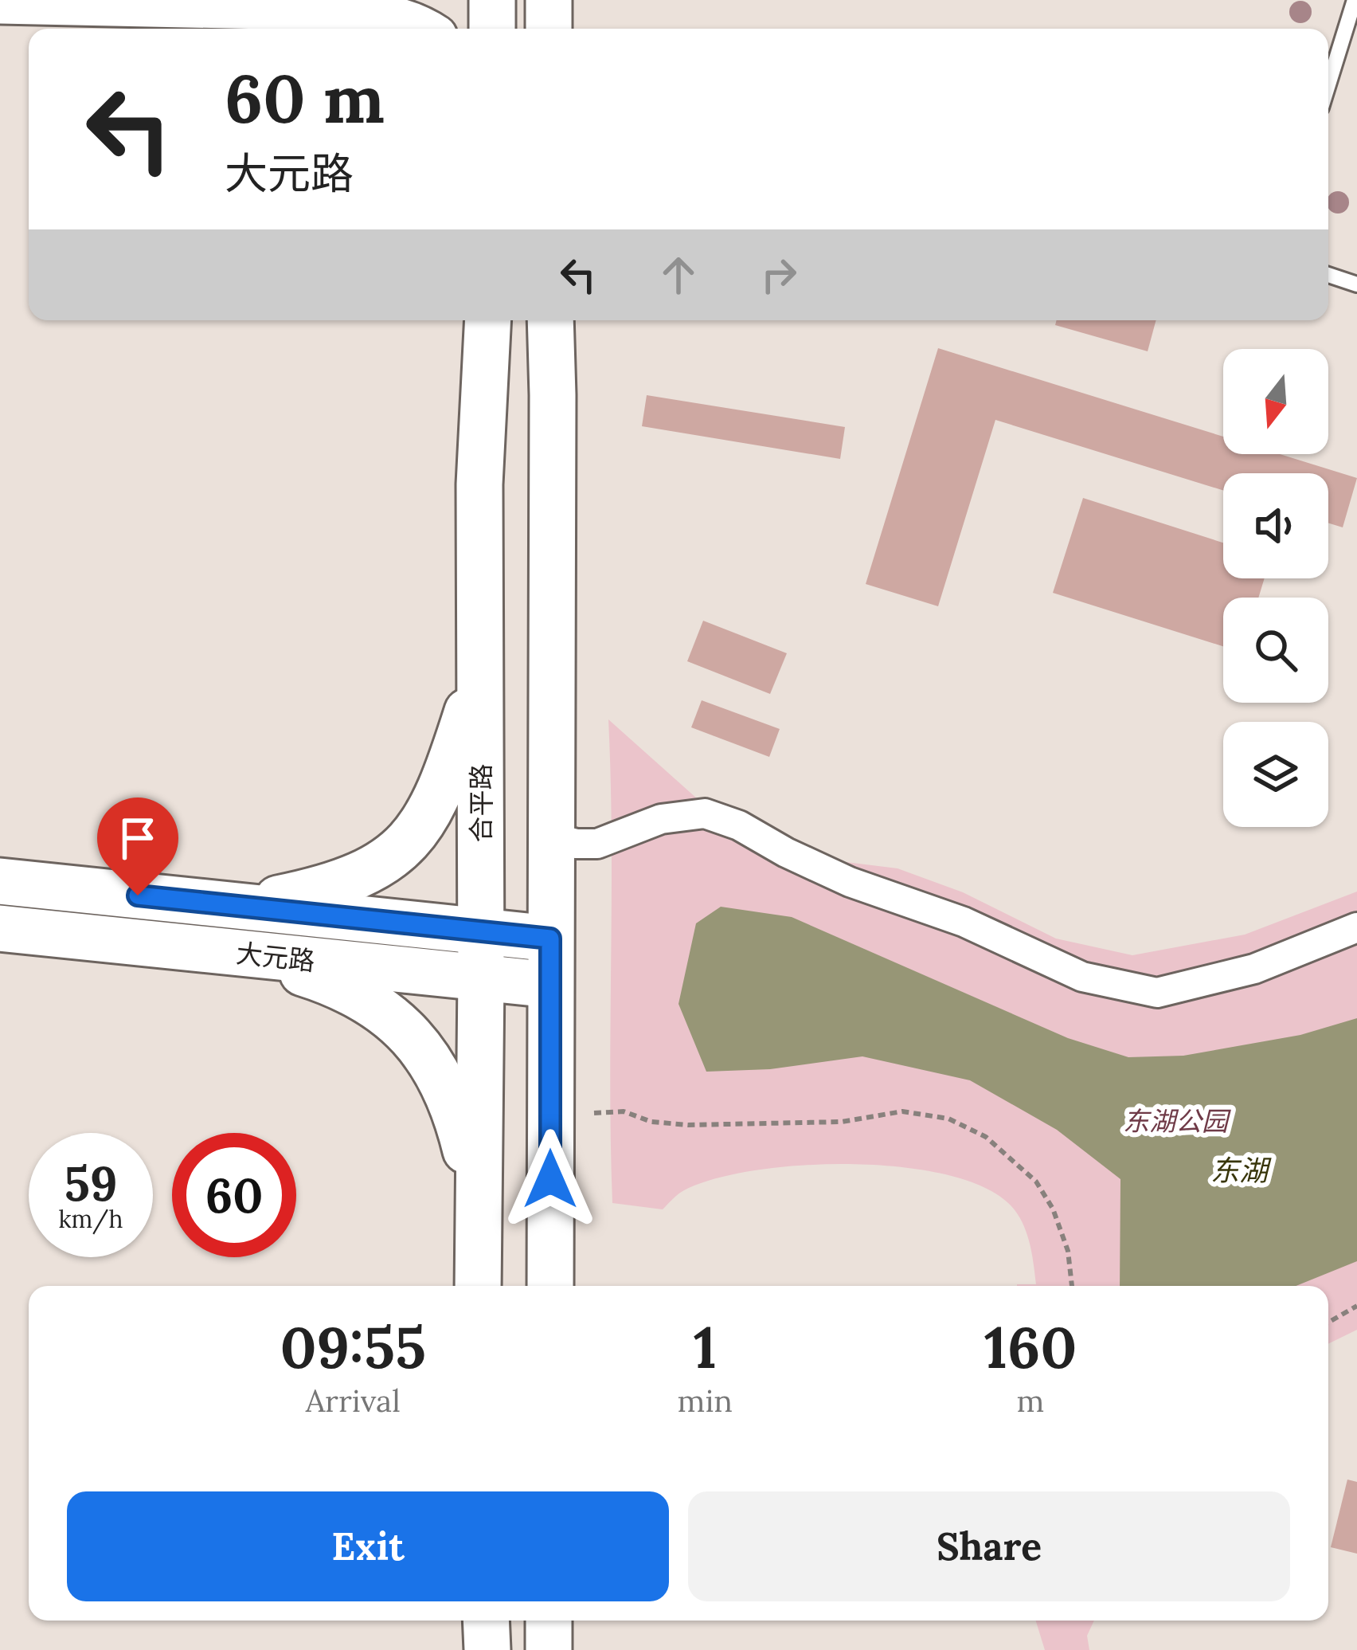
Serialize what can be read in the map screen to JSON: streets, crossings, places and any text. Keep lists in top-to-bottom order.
{
  "streets": {
    "main road": ["合平路", "大元路"]
  },
  "crossings": [
    ["合平路", "大元路"]
  ],
  "water": ["东湖"],
  "parks": ["东湖公园"],
  "north": "bottom",
  "page": {
    "turn": ["60 m", "大元路"],
    "speed": "59 km/h",
    "limit": "60",
    "eta": [
      "09:55",
      "Arrival",
      "1",
      "min",
      "160",
      "m"
    ],
    "buttons": ["Exit", "Share"]
  }
}
